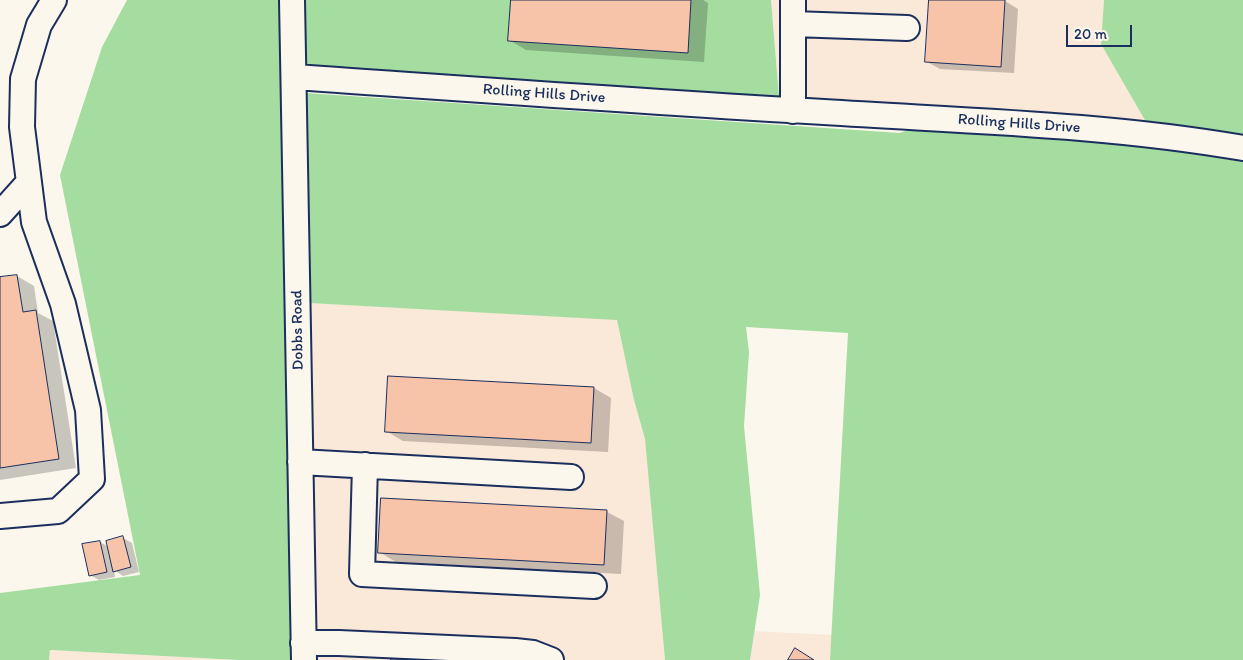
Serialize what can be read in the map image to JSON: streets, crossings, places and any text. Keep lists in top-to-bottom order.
{
  "streets": {
    "street": ["Rolling Hills Drive", "Dobbs Road"]
  },
  "crossings": [
    ["Rolling Hills Drive", "Dobbs Road"]
  ],
  "scale_bar": "20 m"
}
